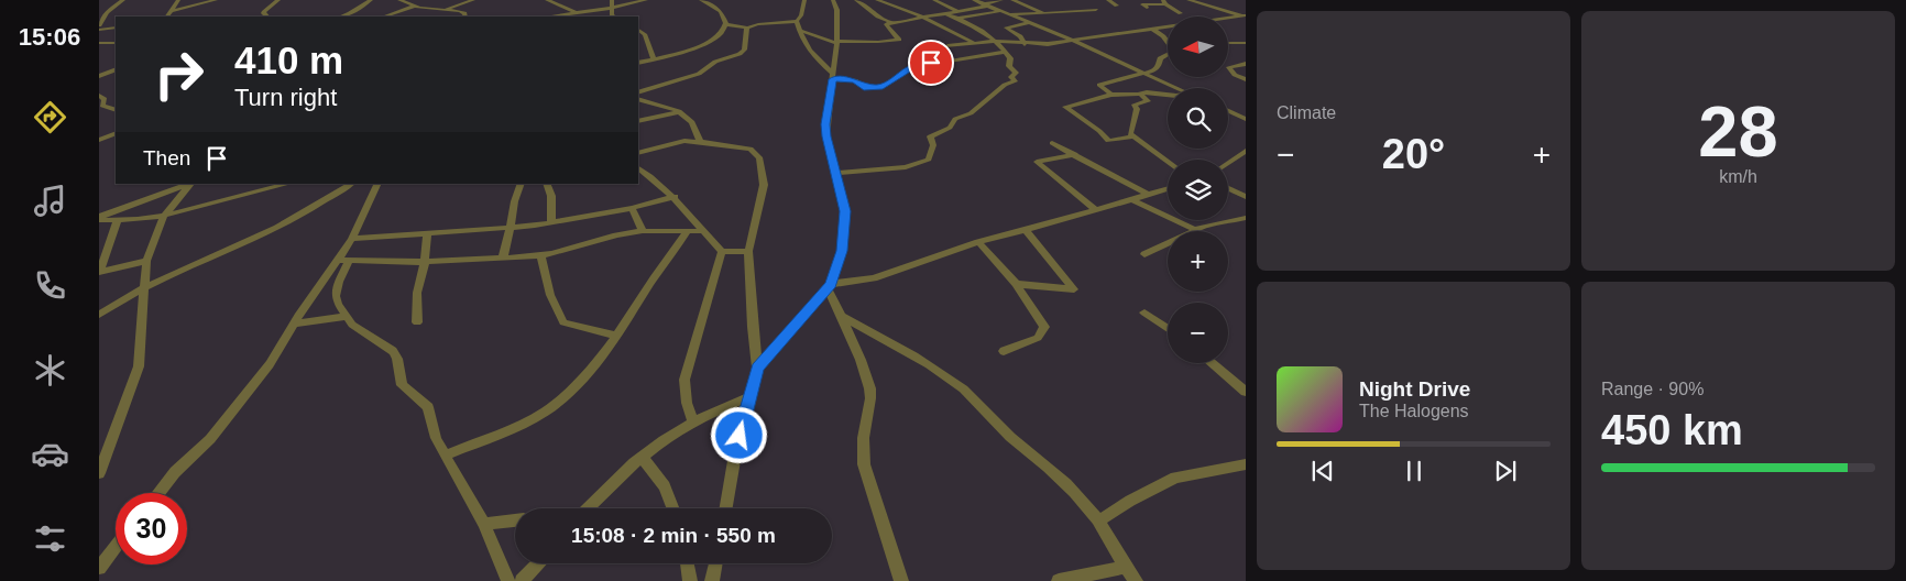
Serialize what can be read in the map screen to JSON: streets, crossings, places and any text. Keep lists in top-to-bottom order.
{
  "north": "left",
  "page": {
    "tabs": "15:06",
    "tile": [
      "Climate",
      ["28", "km/h"],
      ["Range · 90%", "450 km"]
    ],
    "map_buttons": ["+", "−"],
    "turn": ["410 m", "Turn right"],
    "then": "Then",
    "heat": ["−", "20°", "+"],
    "song": ["Night Drive", "The Halogens"],
    "limit": "30",
    "trip": "15:08 · 2 min · 550 m"
  }
}
